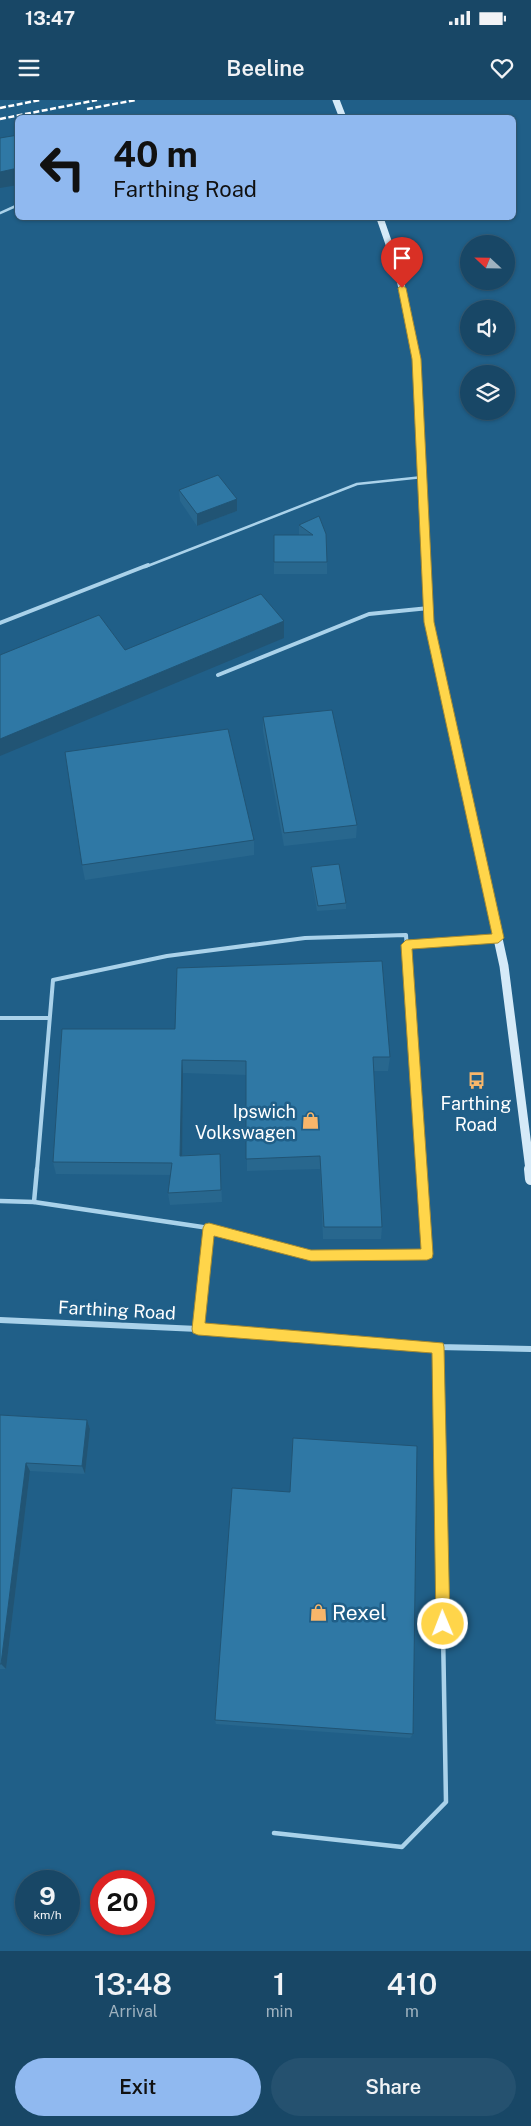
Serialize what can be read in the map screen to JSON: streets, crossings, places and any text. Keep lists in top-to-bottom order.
{
  "streets": {
    "street": ["Farthing Road"]
  },
  "places": {
    "bus stop": ["Farthing Road"],
    "shop": ["Ipswich Volkswagen", "Rexel"]
  },
  "north": "left",
  "page": {
    "status": "13:47",
    "header": "Beeline",
    "turn": ["40 m", "Farthing Road"],
    "speed": "9 km/h",
    "limit": "20",
    "eta": [
      "13:48",
      "Arrival",
      "1",
      "min",
      "410",
      "m"
    ],
    "buttons": ["Exit", "Share"]
  }
}
